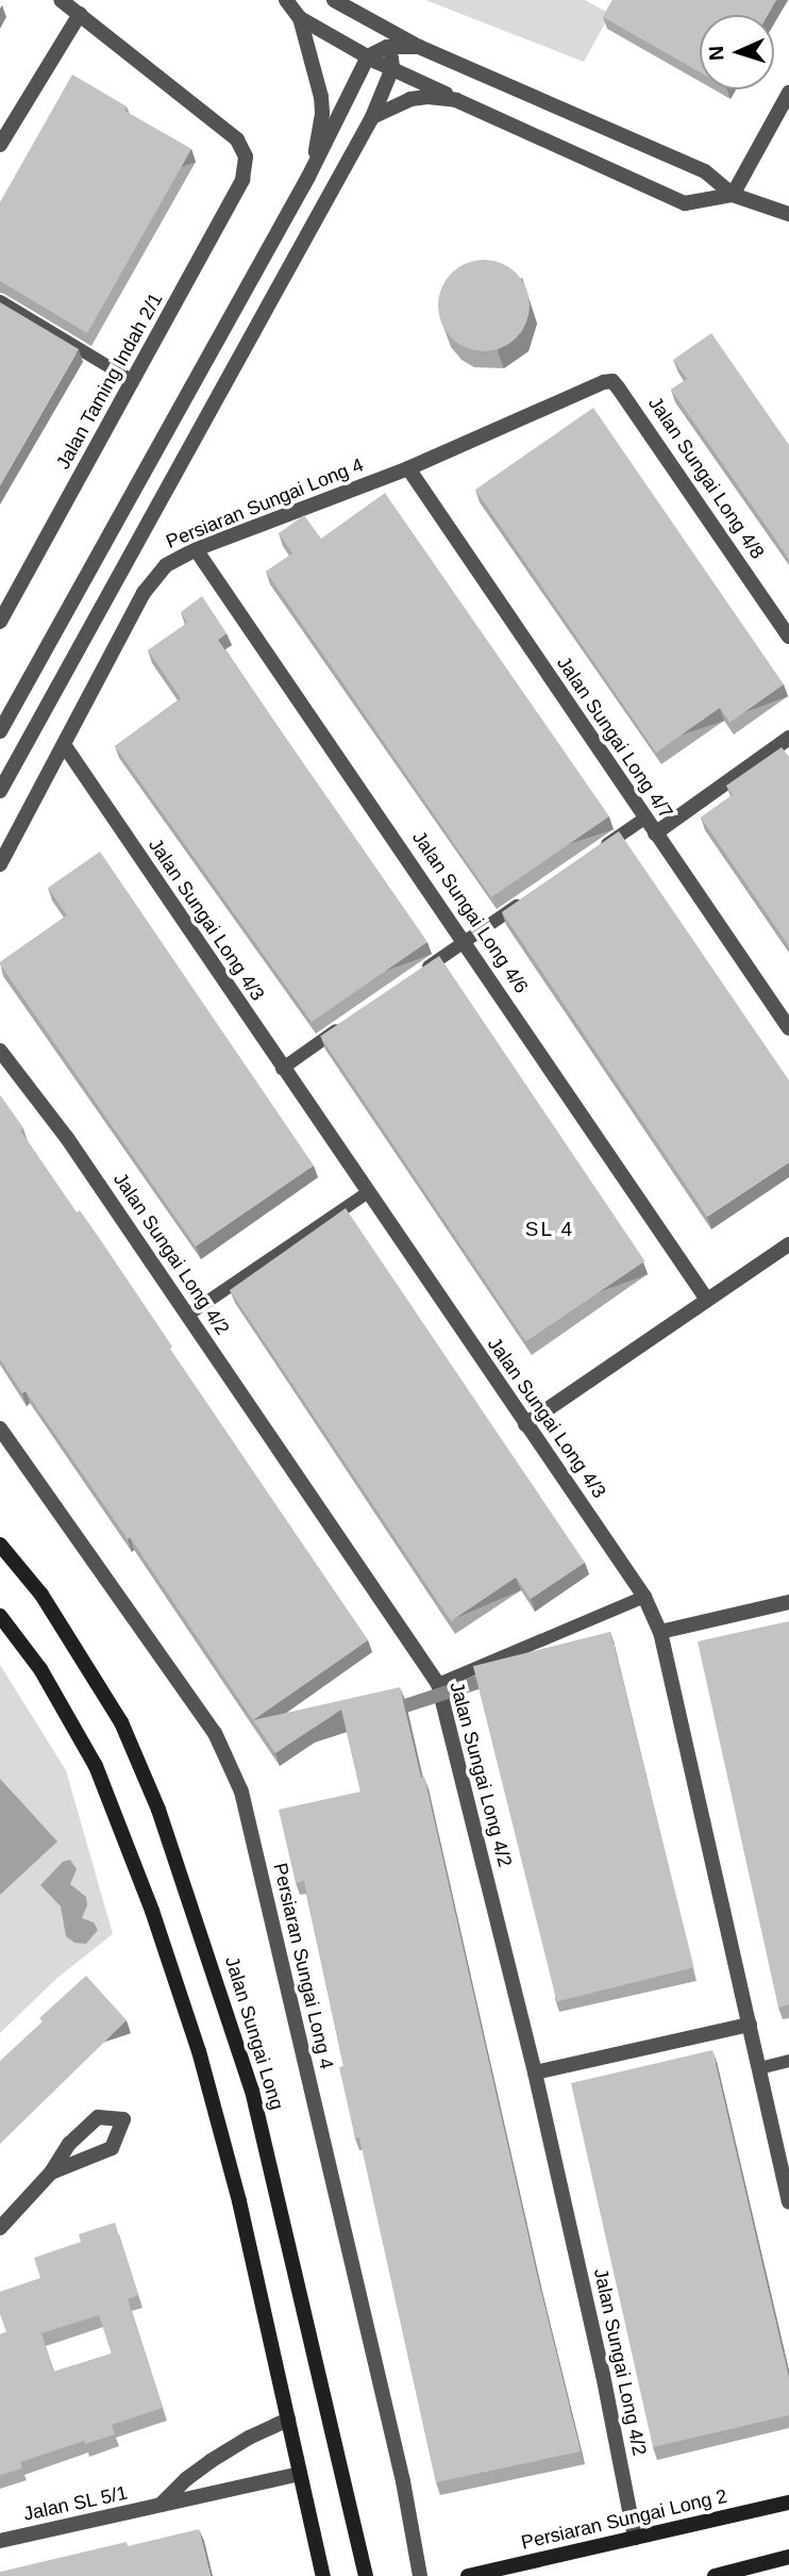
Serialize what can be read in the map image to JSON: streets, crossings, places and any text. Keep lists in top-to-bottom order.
{
  "streets": {
    "street": [
      "Jalan Taming Indah 2/1",
      "Jalan Sungai Long 4/8",
      "Persiaran Sungai Long 4",
      "Jalan Sungai Long 4/7",
      "Jalan Sungai Long 4/6",
      "Jalan Sungai Long 4/3",
      "Jalan Sungai Long 4/2",
      "Jalan Sungai Long",
      "Jalan SL 5/1",
      "Persiaran Sungai Long 2"
    ]
  },
  "crossings": [
    ["Jalan Sungai Long 4/8", "Persiaran Sungai Long 4"],
    ["Persiaran Sungai Long 4", "Jalan Sungai Long 4/7"],
    ["Persiaran Sungai Long 4", "Jalan Sungai Long 4/6"],
    ["Persiaran Sungai Long 4", "Jalan Sungai Long 4/3"],
    ["Jalan Sungai Long 4/2", "Persiaran Sungai Long 2"]
  ],
  "districts": ["SL 4"],
  "north": "left"
}
